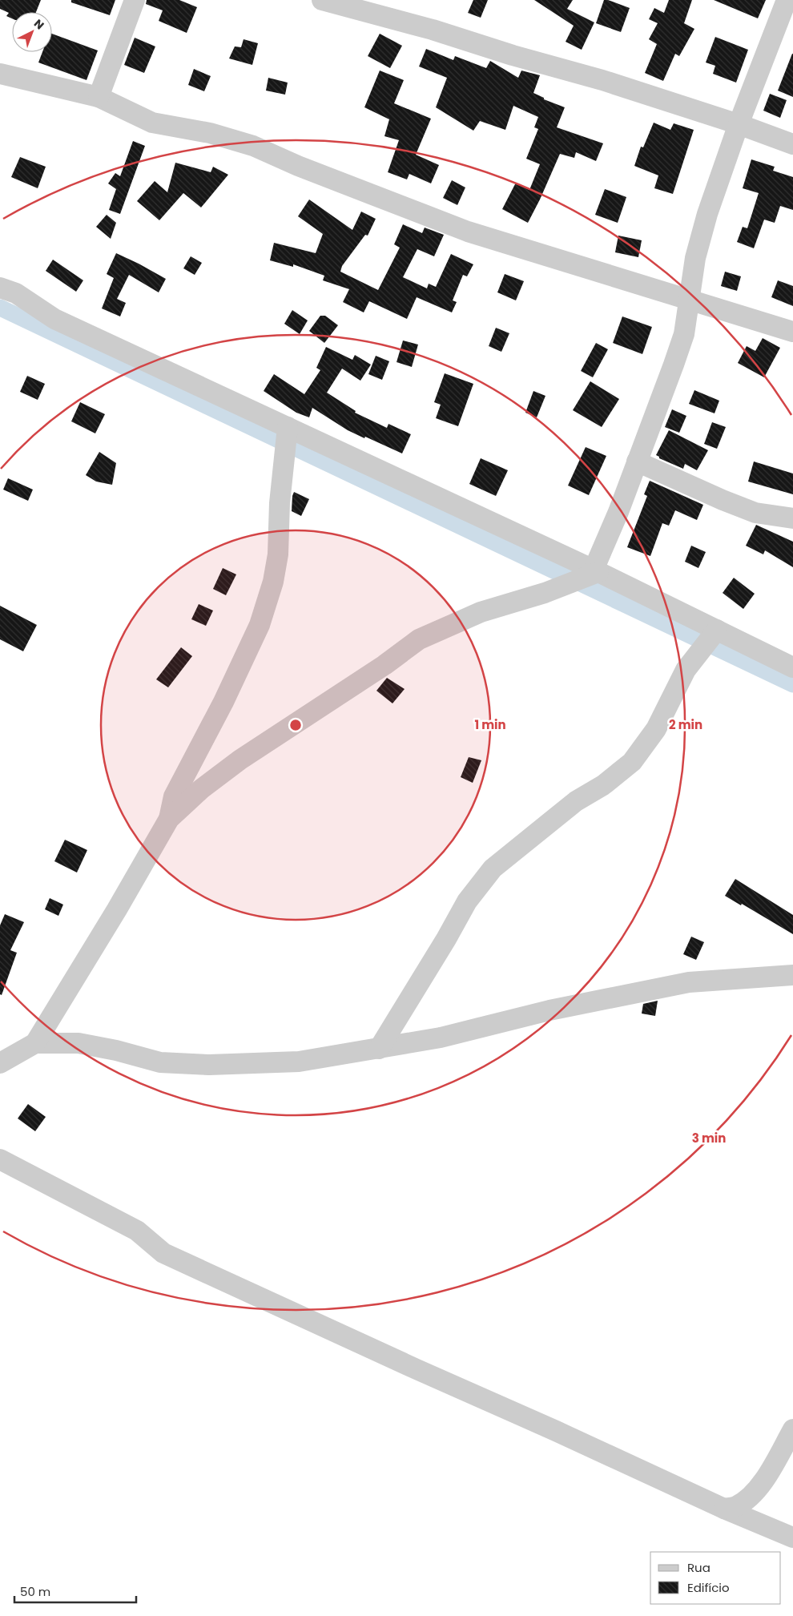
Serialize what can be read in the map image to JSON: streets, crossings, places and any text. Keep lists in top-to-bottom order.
{
  "legend": ["Rua", "Edifício"],
  "scale_bar": "50 m",
  "north": "top right",
  "rings": ["1 min", "2 min", "3 min"]
}
